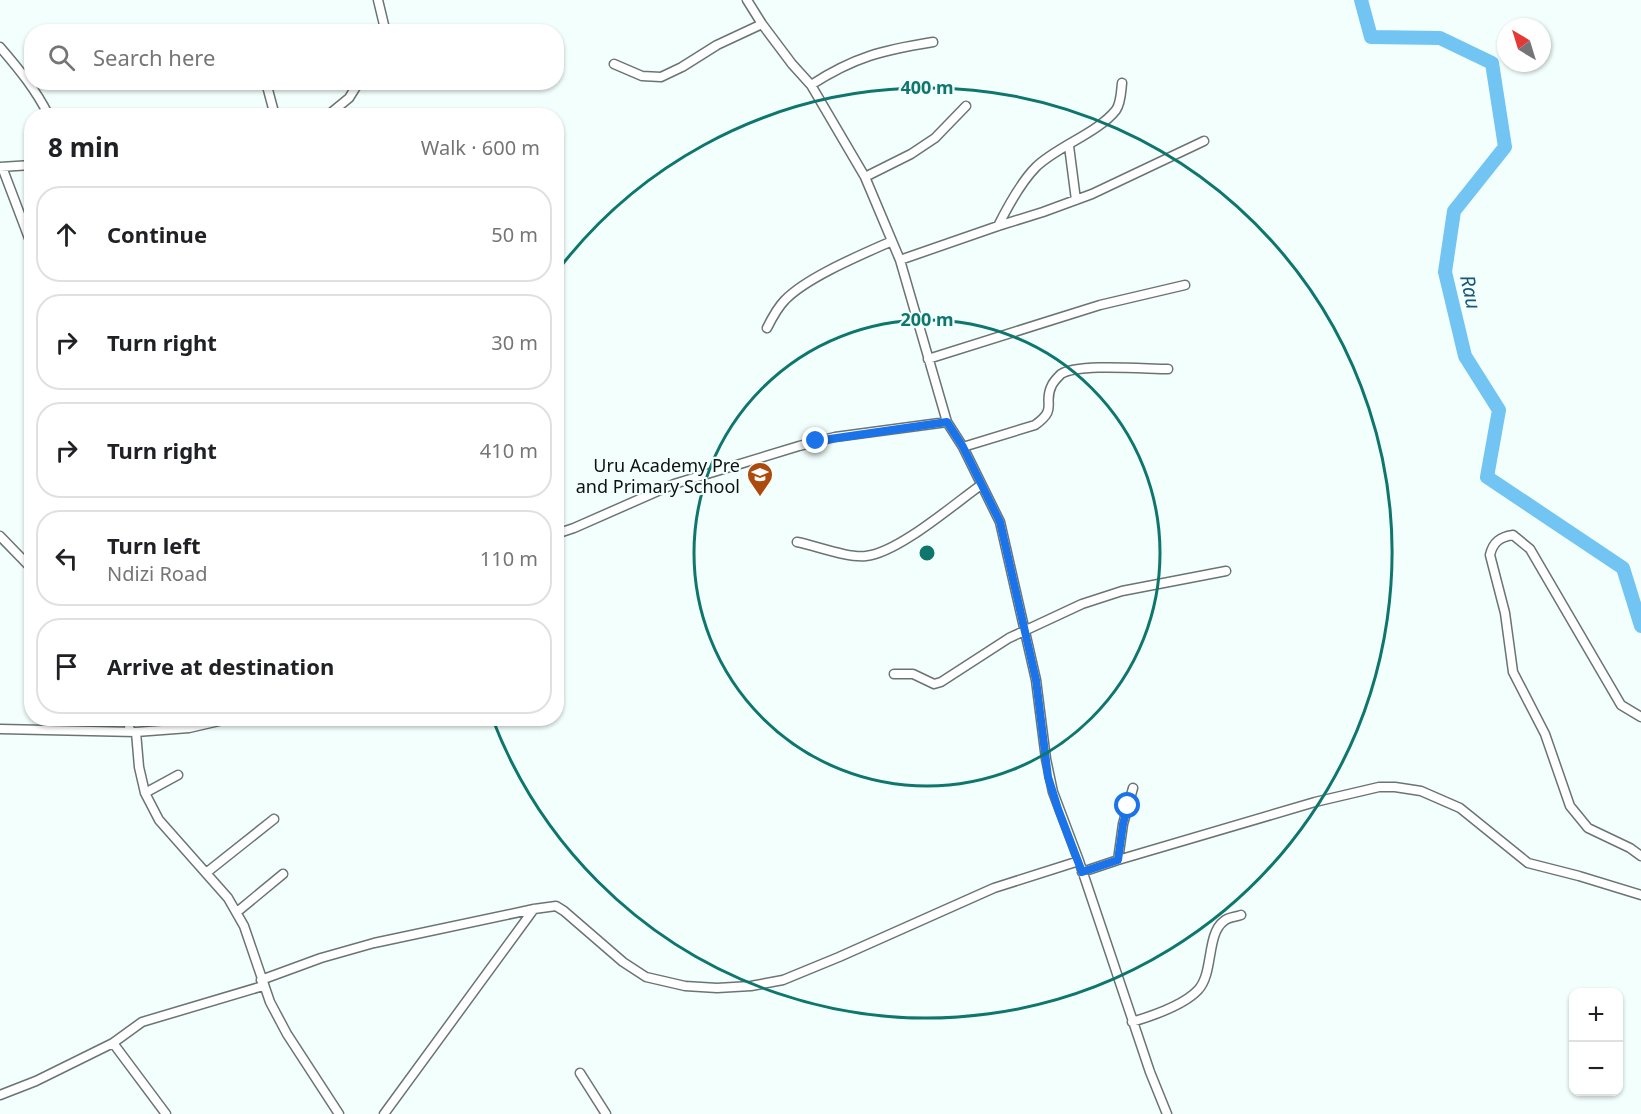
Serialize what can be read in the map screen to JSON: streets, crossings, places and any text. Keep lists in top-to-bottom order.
{
  "water": ["Rau"],
  "places": {
    "school or university": ["Uru Academy Pre and Primary School"]
  },
  "north": "top left",
  "page": {
    "search": "Search here",
    "heading": ["8 min", "Walk · 600 m"],
    "list": [
      ["Continue", "50 m"],
      ["Turn right", "30 m"],
      ["Turn right", "410 m"],
      ["Turn left", "Ndizi Road", "110 m"],
      "Arrive at destination"
    ],
    "map_buttons": ["+", "−"]
  },
  "rings": ["400 m", "200 m"]
}
